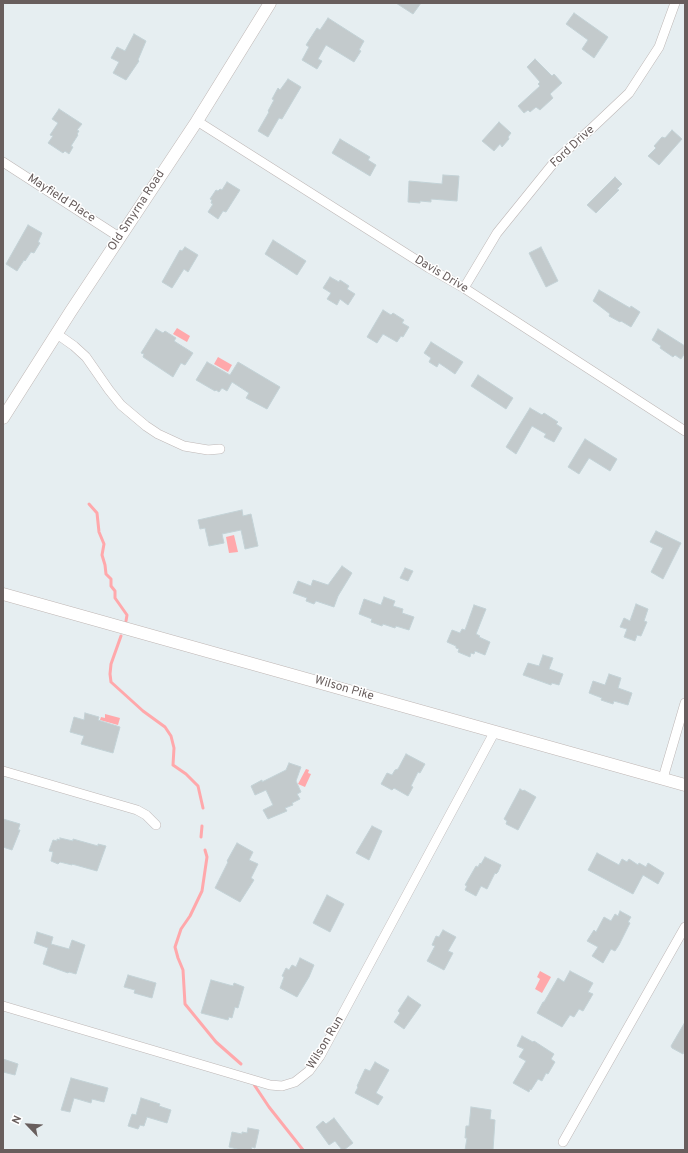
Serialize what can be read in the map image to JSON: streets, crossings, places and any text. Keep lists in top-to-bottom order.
{
  "streets": {
    "main road": ["Old Smyrna Road", "Wilson Pike"],
    "street": [
      "Ford Drive",
      "Mayfield Place",
      "Davis Drive",
      "Wilson Run"
    ]
  },
  "crossings": [
    ["Ford Drive", "Davis Drive"],
    ["Mayfield Place", "Old Smyrna Road"],
    ["Old Smyrna Road", "Davis Drive"],
    ["Wilson Pike", "Wilson Run"]
  ],
  "north": "top left"
}
